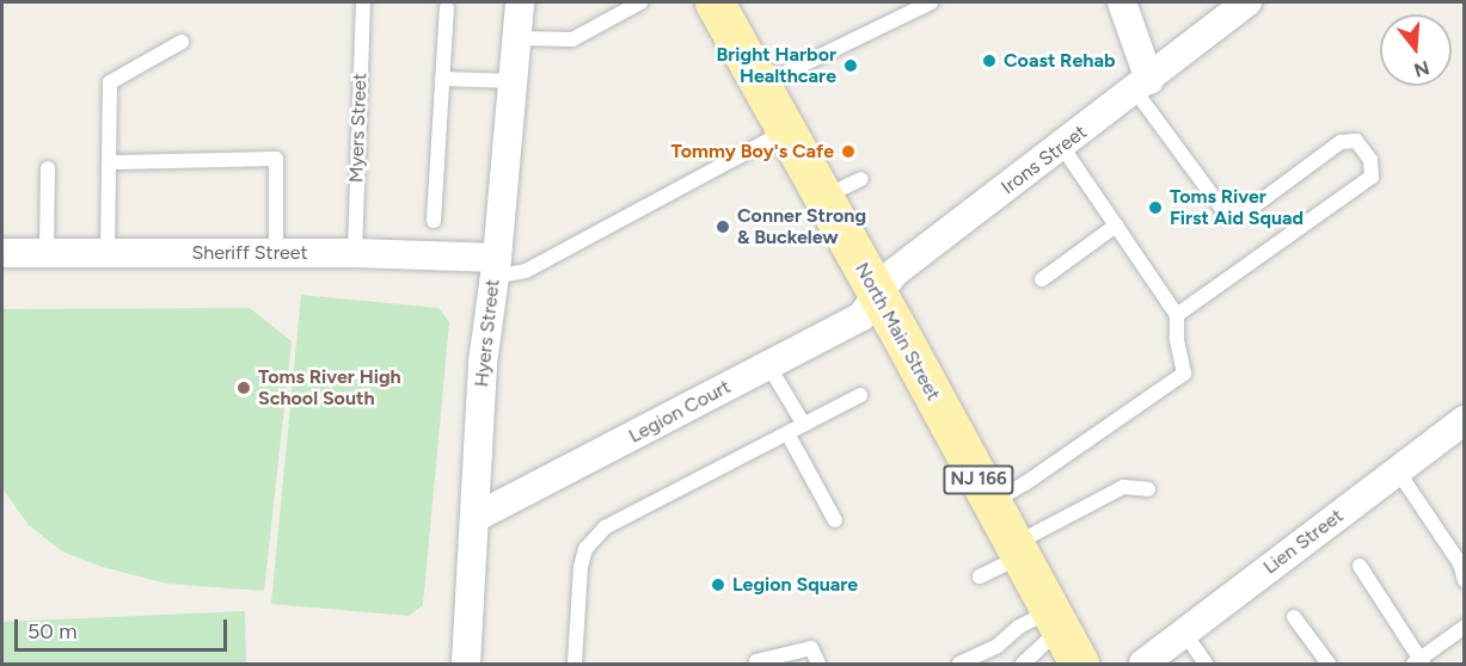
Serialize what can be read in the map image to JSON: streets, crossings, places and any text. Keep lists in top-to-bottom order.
{
  "streets": {
    "main road": ["North Main Street", "NJ 166"],
    "street": [
      "Irons Street",
      "Sheriff Street",
      "Hyers Street",
      "Legion Court",
      "Lien Street"
    ],
    "lane": ["Myers Street"]
  },
  "crossings": [
    ["Myers Street", "Sheriff Street"],
    ["Irons Street", "North Main Street"],
    ["Irons Street", "Legion Court"],
    ["Sheriff Street", "Hyers Street"],
    ["North Main Street", "Legion Court"],
    ["Hyers Street", "Legion Court"]
  ],
  "places": [
    "Coast Rehab",
    "Bright Harbor Healthcare",
    "Tommy Boy's Cafe",
    "Toms River First Aid Squad",
    "Conner Strong & Buckelew",
    "Toms River High School South",
    "Legion Square"
  ],
  "scale_bar": "50 m",
  "north": "bottom"
}
